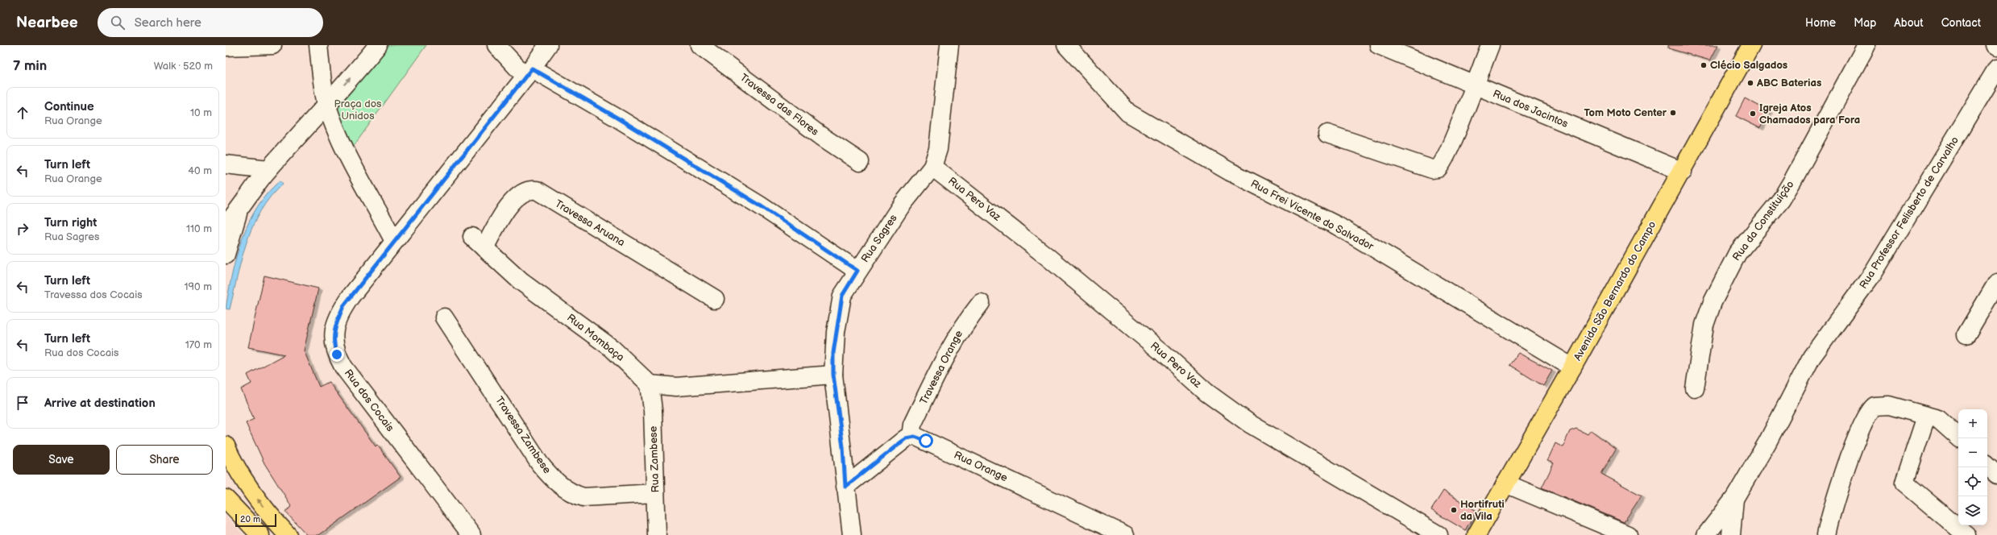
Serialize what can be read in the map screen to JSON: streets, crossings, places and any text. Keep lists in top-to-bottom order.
{
  "streets": {
    "main road": ["Avenida São Bernardo do Campo"],
    "street": [
      "Travessa das Flores",
      "Rua dos Jacintos",
      "Rua Pero Vaz",
      "Rua Professor Felisberto de Carvalho",
      "Rua Frei Vicente do Salvador",
      "Rua da Constituição",
      "Travessa Aruana",
      "Rua Sagres",
      "Rua Mombaça",
      "Travessa Orange",
      "Rua dos Cocais",
      "Travessa Zambese",
      "Rua Zambese",
      "Rua Orange"
    ]
  },
  "crossings": [
    ["Rua dos Jacintos", "Avenida São Bernardo do Campo"],
    ["Rua Pero Vaz", "Rua Sagres"],
    ["Rua Frei Vicente do Salvador", "Avenida São Bernardo do Campo"],
    ["Travessa Aruana", "Rua Mombaça"],
    ["Rua Mombaça", "Rua Zambese"],
    ["Travessa Orange", "Rua Orange"],
    ["Travessa Zambese", "Rua Zambese"]
  ],
  "parks": ["Praça dos Unidos"],
  "places": [
    "Clécio Salgados",
    "ABC Baterias",
    "Tom Moto Center",
    "Igreja Atos Chamados para Fora",
    "Hortifruti da Vila"
  ],
  "scale_bar": "20 m",
  "page": {
    "header": "Nearbee",
    "search": "Search here",
    "nav": [
      "Home",
      "Map",
      "About",
      "Contact"
    ],
    "heading": ["7 min", "Walk · 520 m"],
    "list": [
      ["Continue", "Rua Orange", "10 m"],
      ["Turn left", "Rua Orange", "40 m"],
      ["Turn right", "Rua Sagres", "110 m"],
      ["Turn left", "Travessa dos Cocais", "190 m"],
      ["Turn left", "Rua dos Cocais", "170 m"],
      "Arrive at destination"
    ],
    "map_buttons": ["+", "−"],
    "buttons": ["Save", "Share"],
    "scale": "20 m"
  }
}
